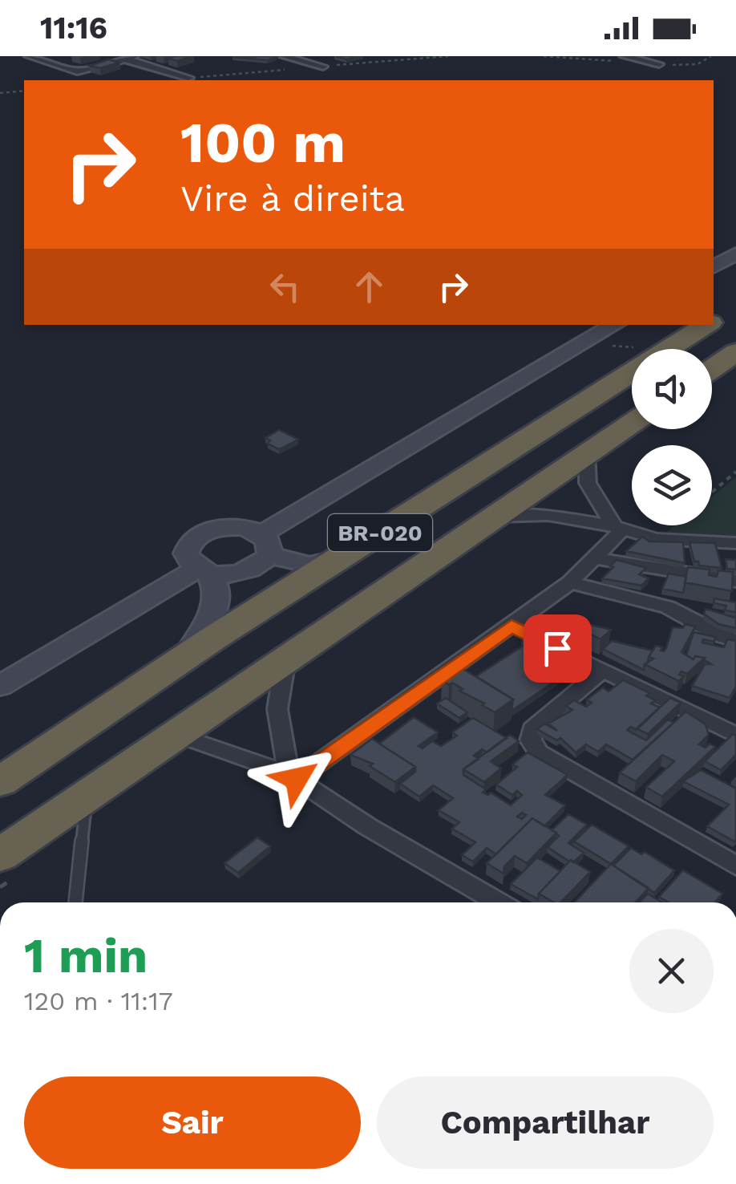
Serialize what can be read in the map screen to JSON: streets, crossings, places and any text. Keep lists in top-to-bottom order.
{
  "streets": {
    "highway": ["BR-020"]
  },
  "page": {
    "status": "11:16",
    "turn": ["100 m", "Vire à direita"],
    "heading": ["1 min", "120 m · 11:17"],
    "buttons": ["Sair", "Compartilhar"]
  }
}
